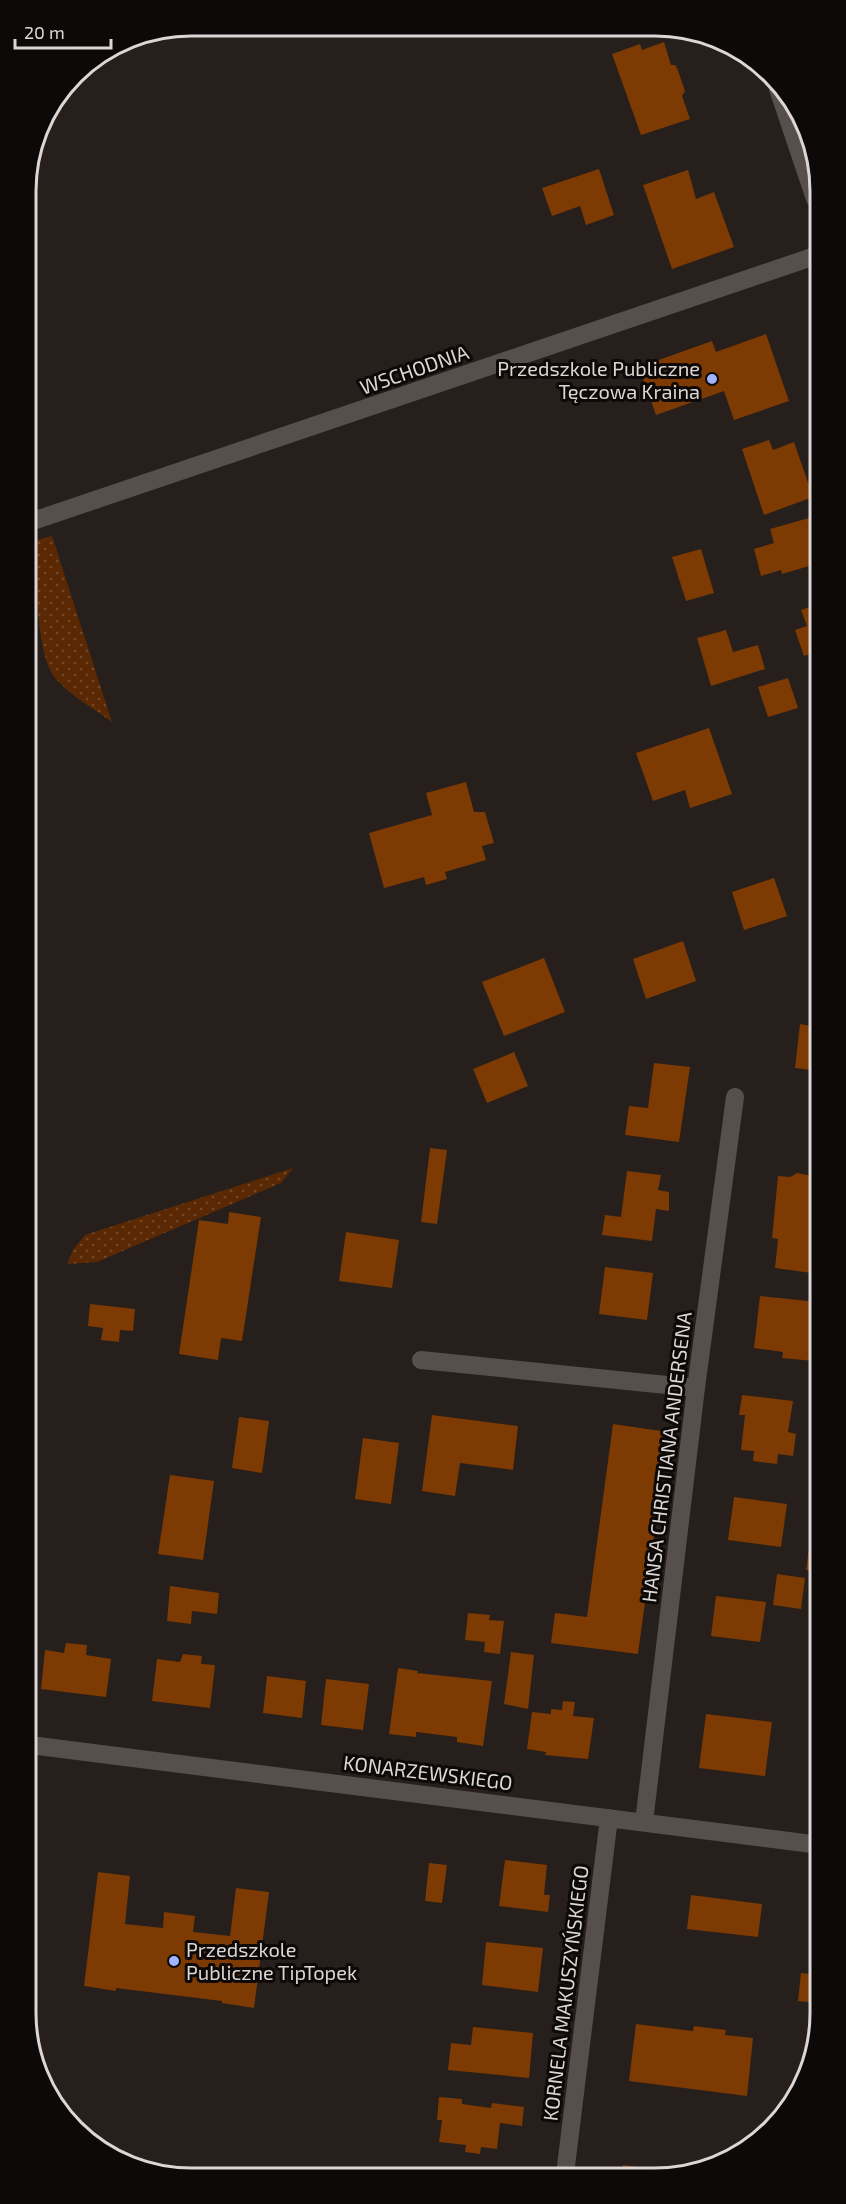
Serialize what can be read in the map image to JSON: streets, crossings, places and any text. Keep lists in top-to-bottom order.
{
  "streets": {
    "street": [
      "WSCHODNIA",
      "HANSA CHRISTIANA ANDERSENA",
      "KONARZEWSKIEGO",
      "KORNELA MAKUSZYŃSKIEGO"
    ]
  },
  "crossings": [
    ["HANSA CHRISTIANA ANDERSENA", "KONARZEWSKIEGO"],
    ["KONARZEWSKIEGO", "KORNELA MAKUSZYŃSKIEGO"]
  ],
  "places": ["Przedszkole Publiczne Tęczowa Kraina", "Przedszkole Publiczne TipTopek"],
  "scale_bar": "20 m"
}
